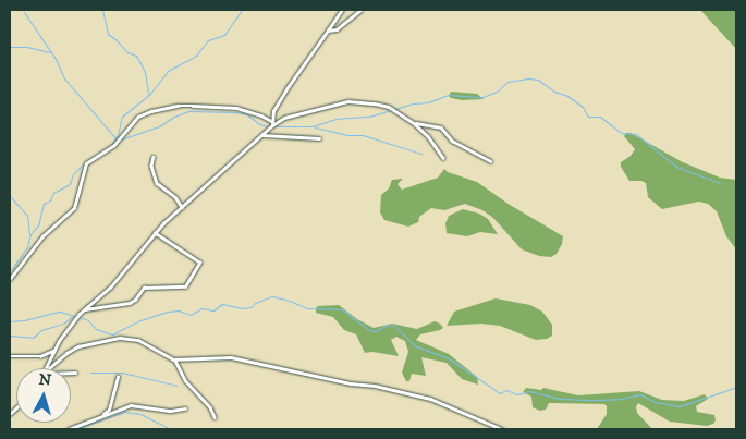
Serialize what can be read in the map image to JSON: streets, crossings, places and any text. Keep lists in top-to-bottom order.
{
  "north": "top"
}
